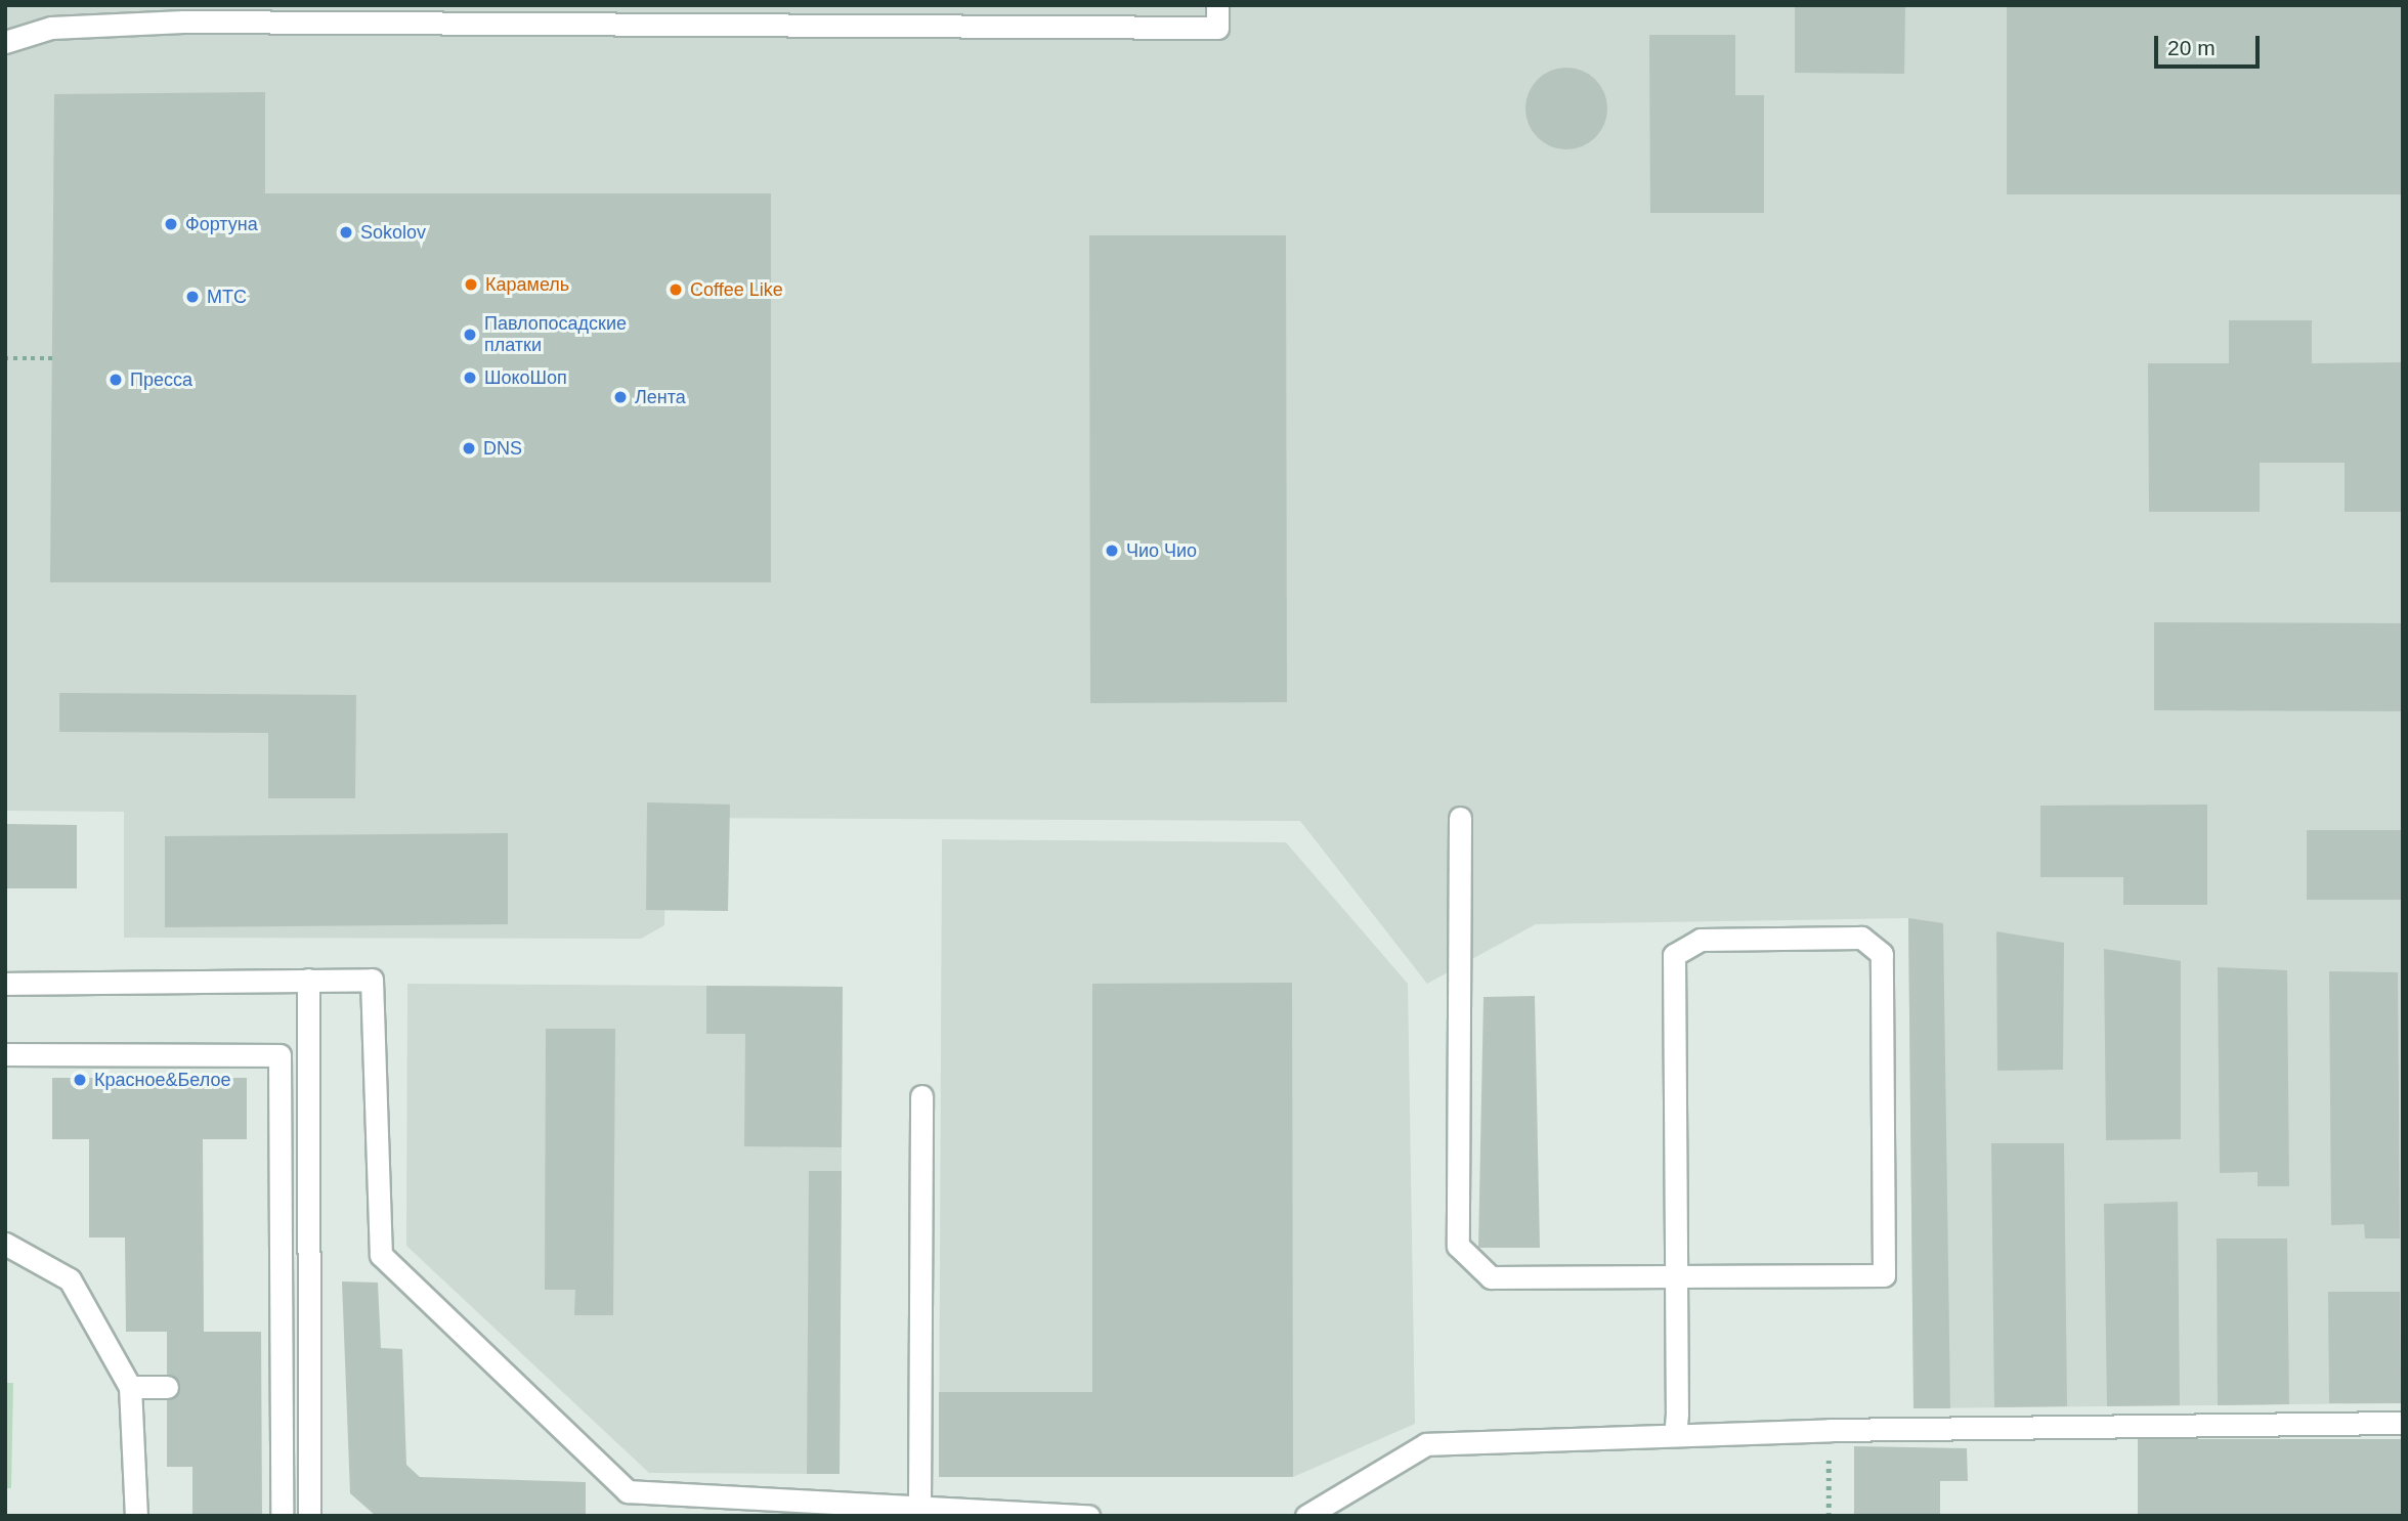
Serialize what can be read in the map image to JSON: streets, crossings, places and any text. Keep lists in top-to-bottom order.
{
  "places": [
    "Фортуна",
    "Sokolov",
    "Карамель",
    "Coffee Like",
    "МТС",
    "Павлопосадские платки",
    "ШокоШоп",
    "Пресса",
    "Лента",
    "DNS",
    "Чио Чио",
    "Красное&Белое"
  ],
  "scale_bar": "20 m"
}
